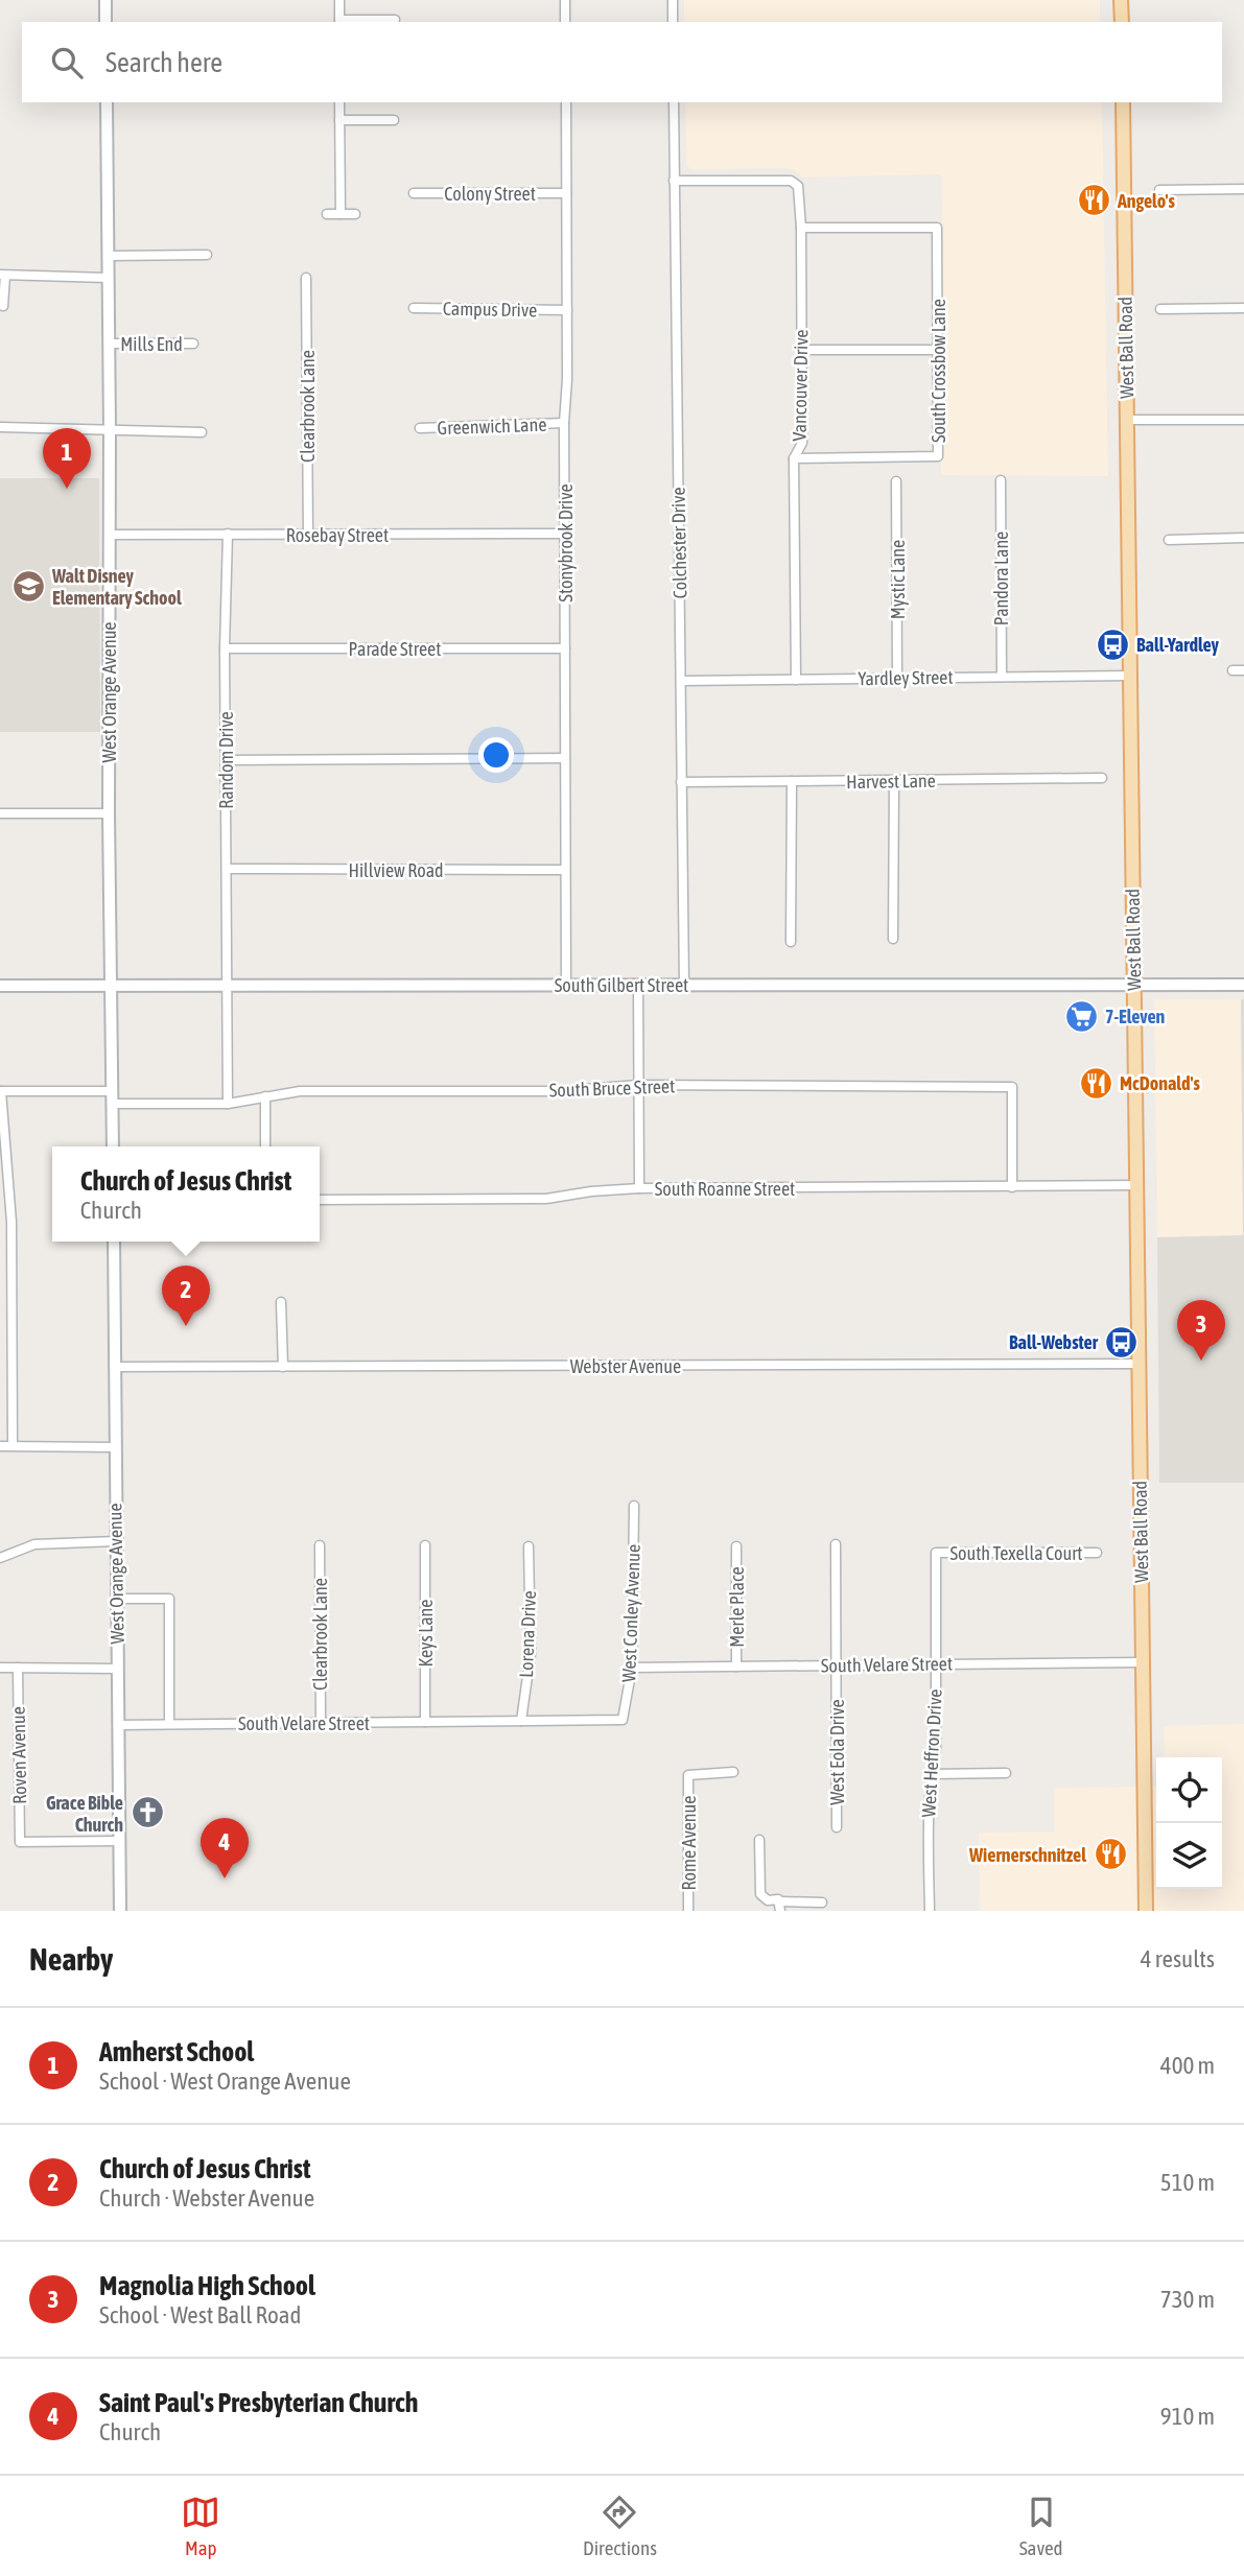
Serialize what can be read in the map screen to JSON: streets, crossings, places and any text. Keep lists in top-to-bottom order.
{
  "streets": {
    "main road": ["West Ball Road"],
    "street": [
      "Colony Street",
      "Campus Drive",
      "Mills End",
      "South Crossbow Lane",
      "Vancouver Drive",
      "Clearbrook Lane",
      "Greenwich Lane",
      "Rosebay Street",
      "Stonybrook Drive",
      "Colchester Drive",
      "Pandora Lane",
      "Mystic Lane",
      "Parade Street",
      "Yardley Street",
      "West Orange Avenue",
      "Random Drive",
      "Harvest Lane",
      "Hillview Road",
      "South Gilbert Street",
      "South Bruce Street",
      "South Roanne Street",
      "Webster Avenue",
      "South Texella Court",
      "Merle Place",
      "West Conley Avenue",
      "Keys Lane",
      "Lorena Drive",
      "South Velare Street",
      "West Eola Drive",
      "West Heffron Drive",
      "Roven Avenue",
      "Rome Avenue"
    ]
  },
  "crossings": [
    ["Colony Street", "Stonybrook Drive"],
    ["Campus Drive", "Stonybrook Drive"],
    ["Mills End", "West Orange Avenue"],
    ["West Ball Road", "Yardley Street"],
    ["West Ball Road", "South Gilbert Street"],
    ["West Ball Road", "South Roanne Street"],
    ["West Ball Road", "Webster Avenue"],
    ["West Ball Road", "South Velare Street"],
    ["South Crossbow Lane", "Vancouver Drive"],
    ["Vancouver Drive", "Colchester Drive"],
    ["Vancouver Drive", "Yardley Street"],
    ["Clearbrook Lane", "Rosebay Street"],
    ["Clearbrook Lane", "South Velare Street"],
    ["Greenwich Lane", "Stonybrook Drive"],
    ["Rosebay Street", "Stonybrook Drive"],
    ["Rosebay Street", "West Orange Avenue"],
    ["Rosebay Street", "Random Drive"],
    ["Stonybrook Drive", "Parade Street"],
    ["Stonybrook Drive", "Hillview Road"],
    ["Stonybrook Drive", "South Gilbert Street"],
    ["Colchester Drive", "Yardley Street"],
    ["Colchester Drive", "Harvest Lane"],
    ["Colchester Drive", "South Gilbert Street"],
    ["Pandora Lane", "Yardley Street"],
    ["Mystic Lane", "Yardley Street"],
    ["Parade Street", "Random Drive"],
    ["West Orange Avenue", "South Gilbert Street"],
    ["West Orange Avenue", "South Bruce Street"],
    ["West Orange Avenue", "Webster Avenue"],
    ["West Orange Avenue", "South Velare Street"],
    ["West Orange Avenue", "Roven Avenue"],
    ["Random Drive", "Hillview Road"],
    ["Random Drive", "South Gilbert Street"],
    ["Random Drive", "South Bruce Street"],
    ["South Bruce Street", "South Roanne Street"],
    ["South Texella Court", "West Heffron Drive"],
    ["Merle Place", "South Velare Street"],
    ["West Conley Avenue", "South Velare Street"],
    ["Keys Lane", "South Velare Street"],
    ["Lorena Drive", "South Velare Street"],
    ["South Velare Street", "West Eola Drive"],
    ["South Velare Street", "West Heffron Drive"]
  ],
  "places": {
    "restaurant": ["Angelo's", "McDonald's", "Wiernerschnitzel"],
    "school or university": ["Walt Disney Elementary School"],
    "bus stop": ["Ball-Yardley", "Ball-Webster"],
    "supermarket": ["7-Eleven"],
    "church": ["Grace Bible Church"]
  },
  "page": {
    "search": "Search here",
    "pins": [
      "1",
      "2",
      "3",
      "4"
    ],
    "popup": ["Church of Jesus Christ", "Church"],
    "heading": ["Nearby", "4 results"],
    "list": [
      {
        "mark": "1",
        "name": "Amherst School",
        "note": "School · West Orange Avenue",
        "value": "400 m"
      },
      {
        "mark": "2",
        "name": "Church of Jesus Christ",
        "note": "Church · Webster Avenue",
        "value": "510 m"
      },
      {
        "mark": "3",
        "name": "Magnolia High School",
        "note": "School · West Ball Road",
        "value": "730 m"
      },
      {
        "mark": "4",
        "name": "Saint Paul's Presbyterian Church",
        "note": "Church",
        "value": "910 m"
      }
    ],
    "nav": ["Map", "Directions", "Saved"]
  }
}
